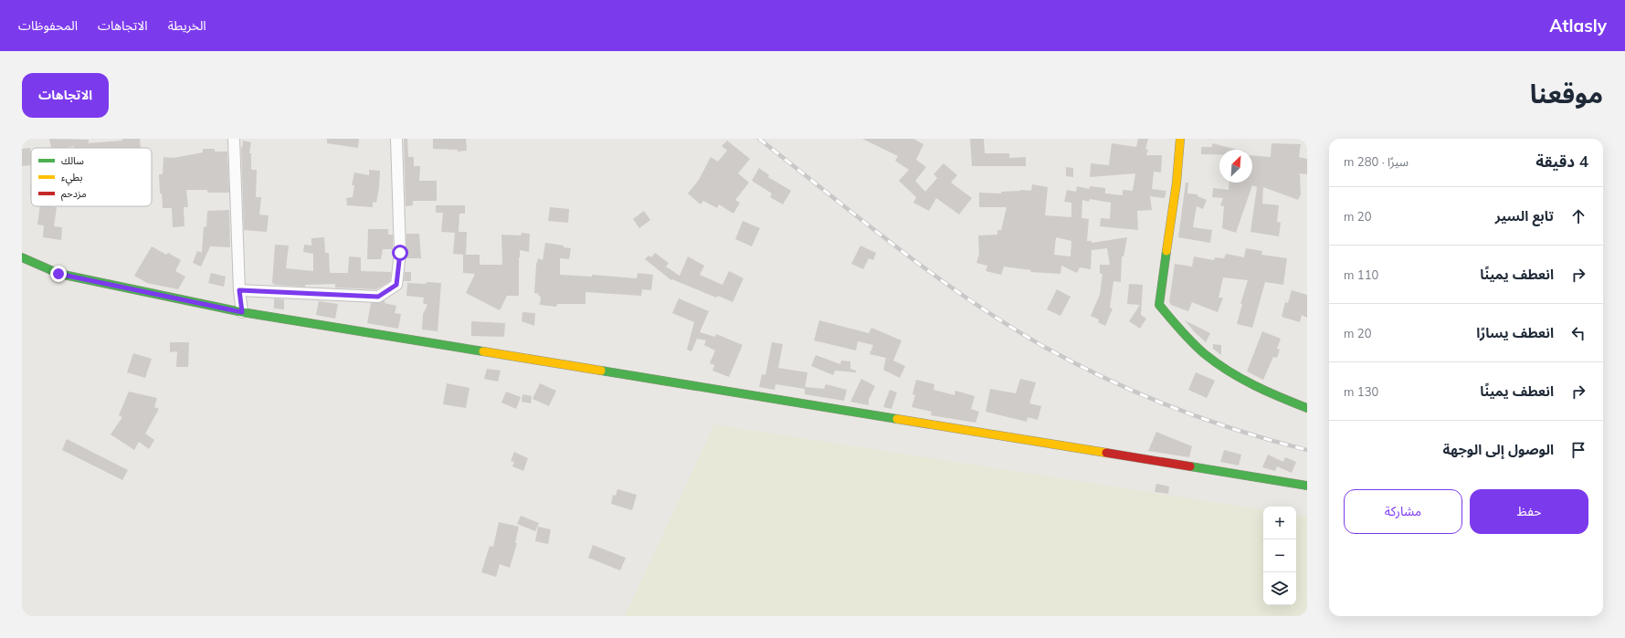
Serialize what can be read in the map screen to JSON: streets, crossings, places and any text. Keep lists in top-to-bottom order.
{
  "legend": ["سالك", "بطيء", "مزدحم"],
  "north": "top right",
  "page": {
    "header": "Atlasly",
    "nav": ["الخريطة", "الاتجاهات", "المحفوظات"],
    "title": "موقعنا",
    "buttons": [
      "الاتجاهات",
      ["حفظ", "مشاركة"]
    ],
    "heading": ["4 دقيقة", "سيرًا · 280 m"],
    "list": [
      ["تابع السير", "20 m"],
      ["انعطف يمينًا", "110 m"],
      ["انعطف يسارًا", "20 m"],
      ["انعطف يمينًا", "130 m"],
      "الوصول إلى الوجهة"
    ],
    "map_buttons": ["+", "−"]
  }
}
